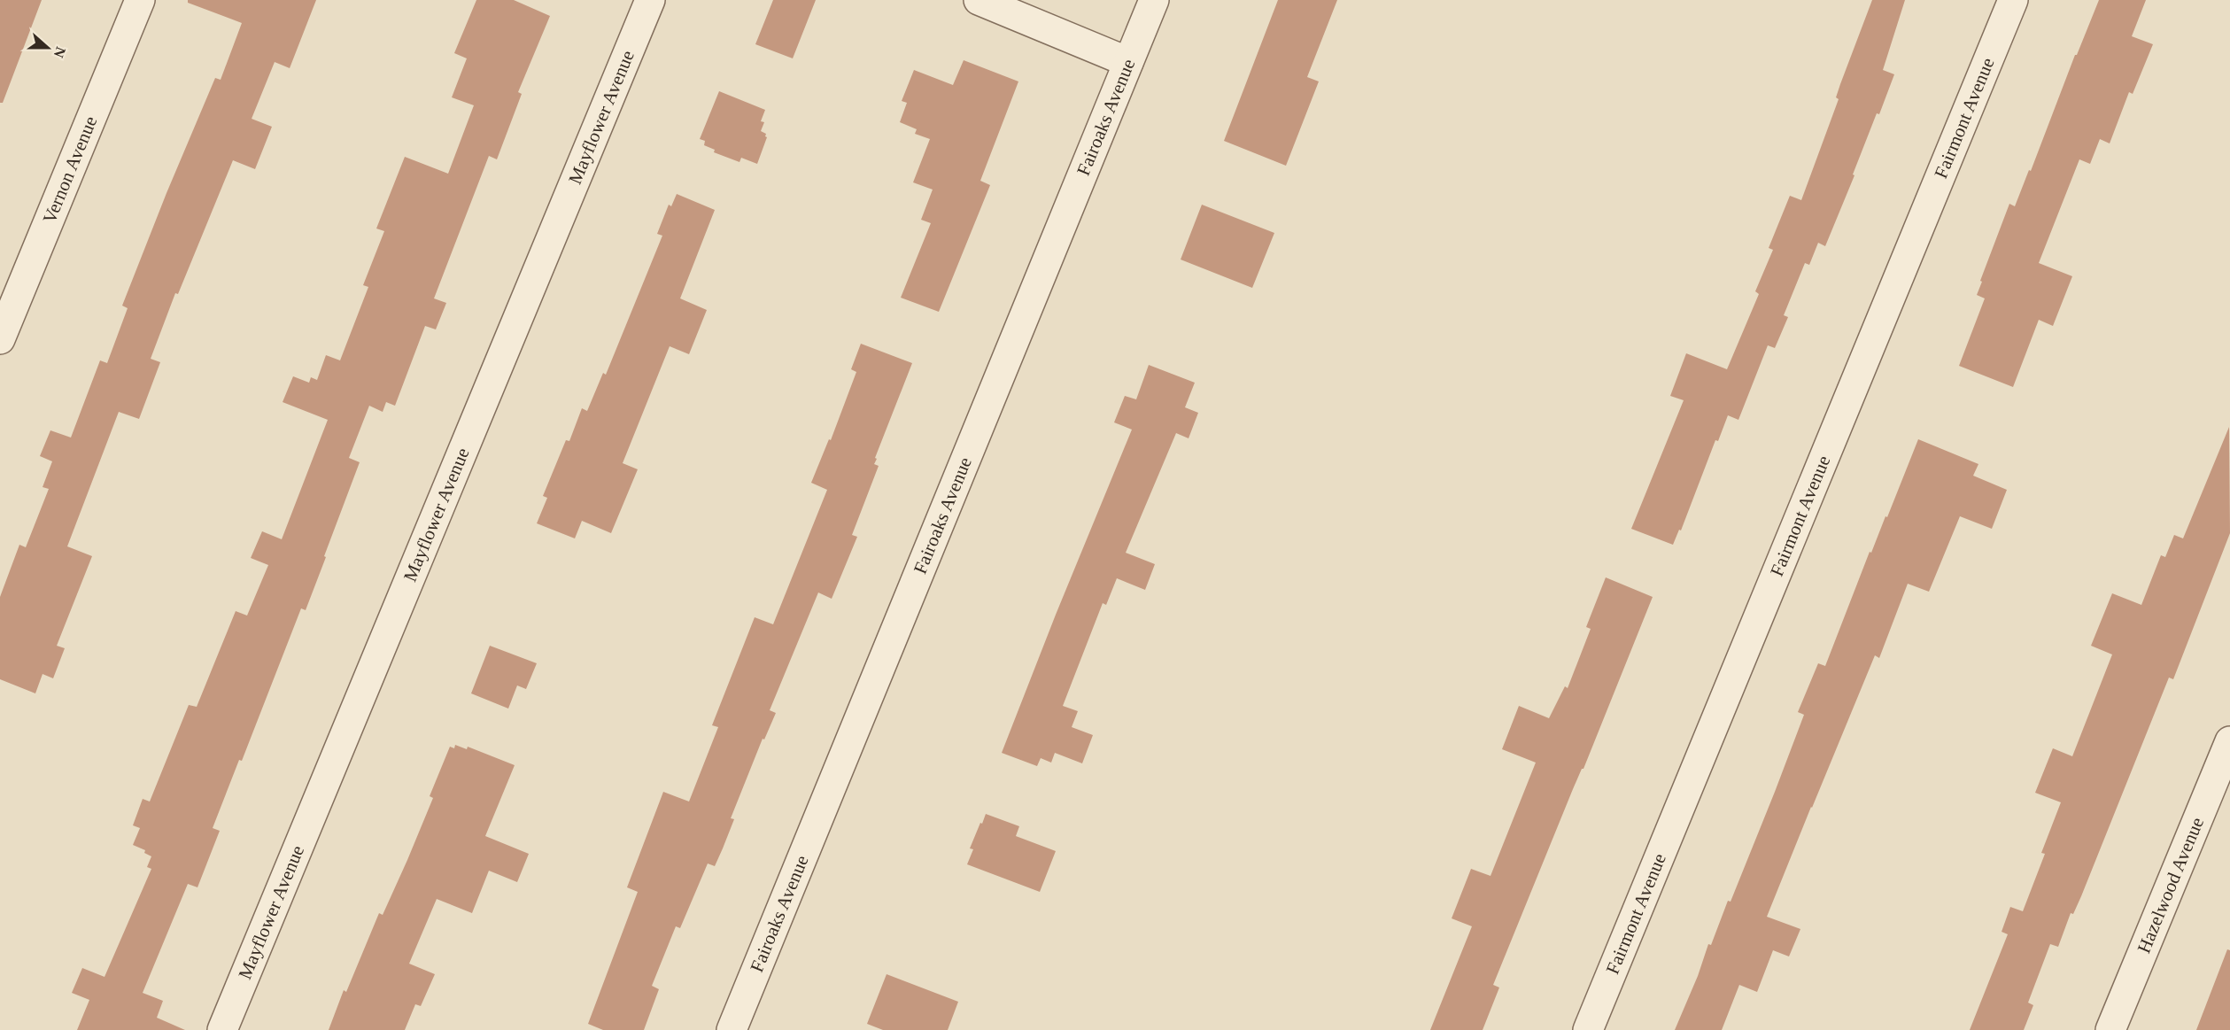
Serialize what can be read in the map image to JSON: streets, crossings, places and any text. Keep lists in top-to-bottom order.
{
  "streets": {
    "street": [
      "Fairoaks Avenue",
      "Fairmont Avenue",
      "Mayflower Avenue",
      "Vernon Avenue",
      "Hazelwood Avenue"
    ]
  },
  "north": "right"
}
